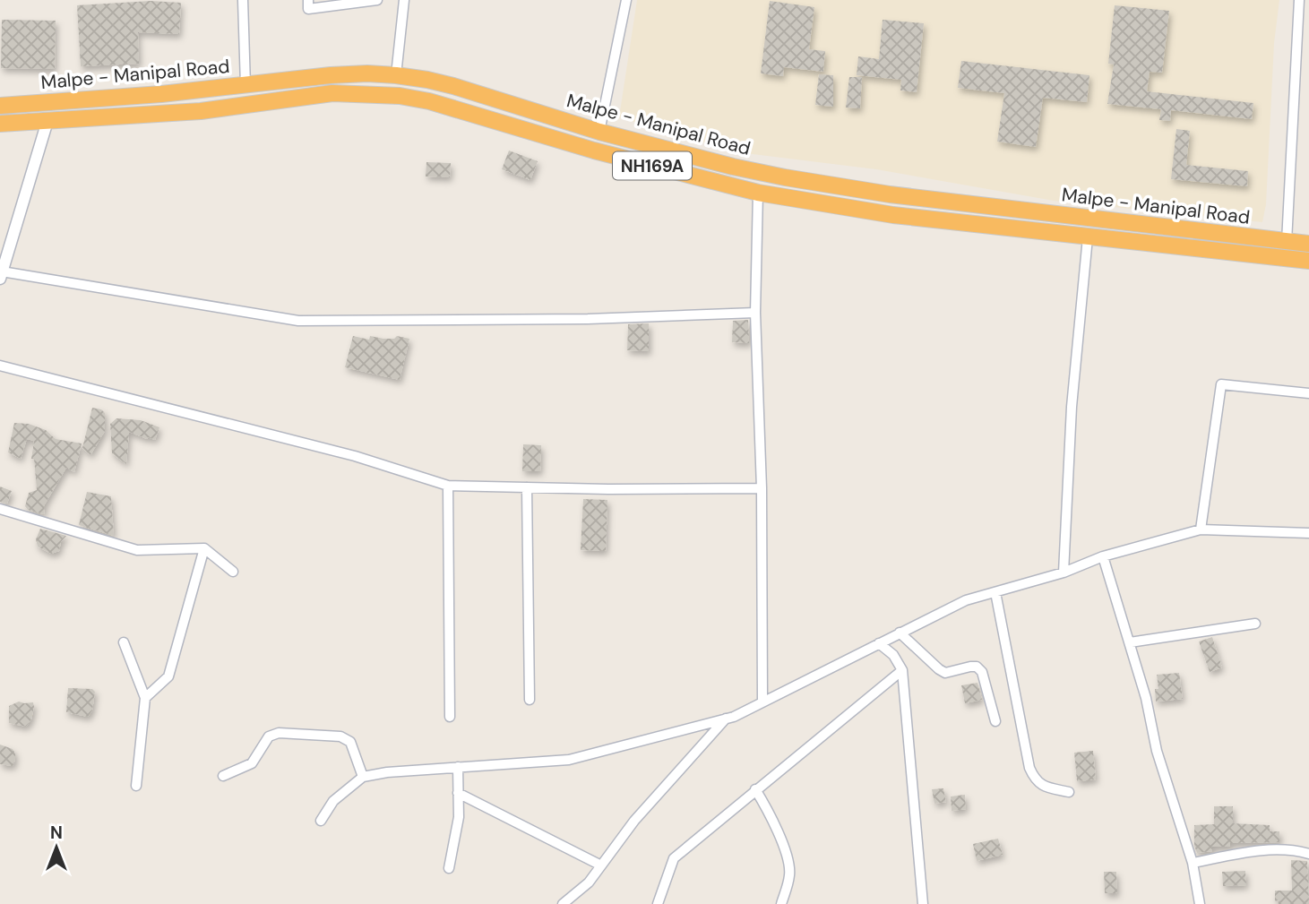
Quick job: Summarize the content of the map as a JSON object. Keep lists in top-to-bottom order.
{
  "streets": {
    "highway": ["Malpe - Manipal Road", "NH169A"]
  },
  "north": "top"
}
